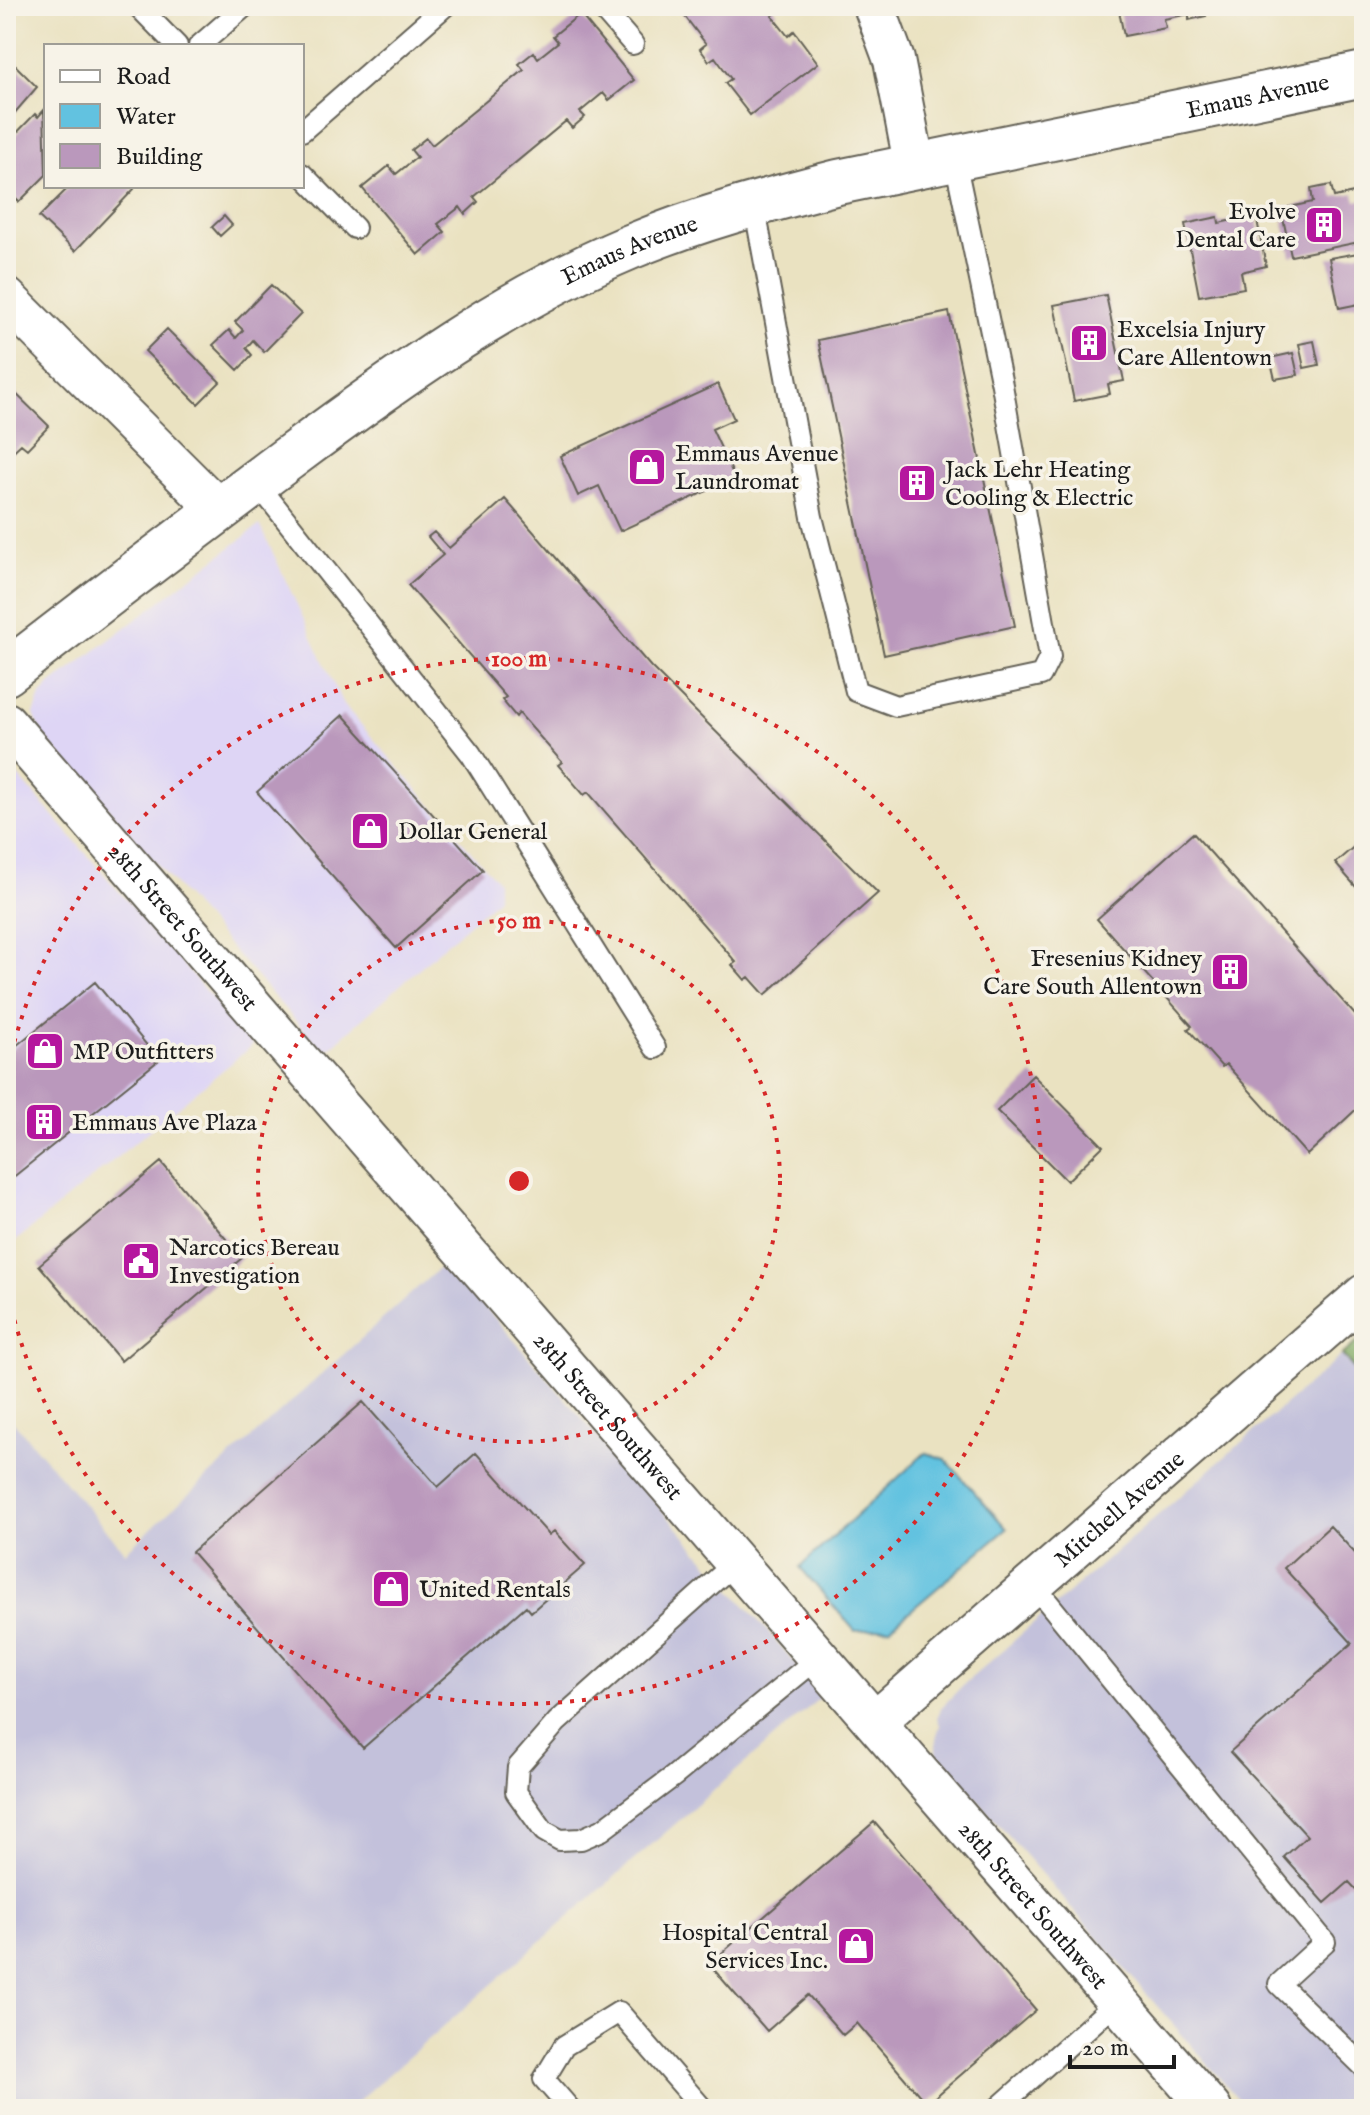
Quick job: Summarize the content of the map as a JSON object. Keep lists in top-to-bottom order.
{
  "streets": {
    "main road": ["Emaus Avenue"],
    "street": ["28th Street Southwest", "Mitchell Avenue"]
  },
  "crossings": [
    ["28th Street Southwest", "Mitchell Avenue"]
  ],
  "places": {
    "building": [
      "Evolve Dental Care",
      "Excelsia Injury Care Allentown",
      "Jack Lehr Heating Cooling & Electric",
      "Fresenius Kidney Care South Allentown",
      "Emmaus Ave Plaza"
    ],
    "shop": [
      "Emmaus Avenue Laundromat",
      "Dollar General",
      "MP Outfitters",
      "United Rentals",
      "Hospital Central Services Inc."
    ],
    "public building": ["Narcotics Bereau Investigation"]
  },
  "legend": ["Road", "Water", "Building"],
  "scale_bar": "20 m",
  "rings": ["100 m", "50 m"]
}
